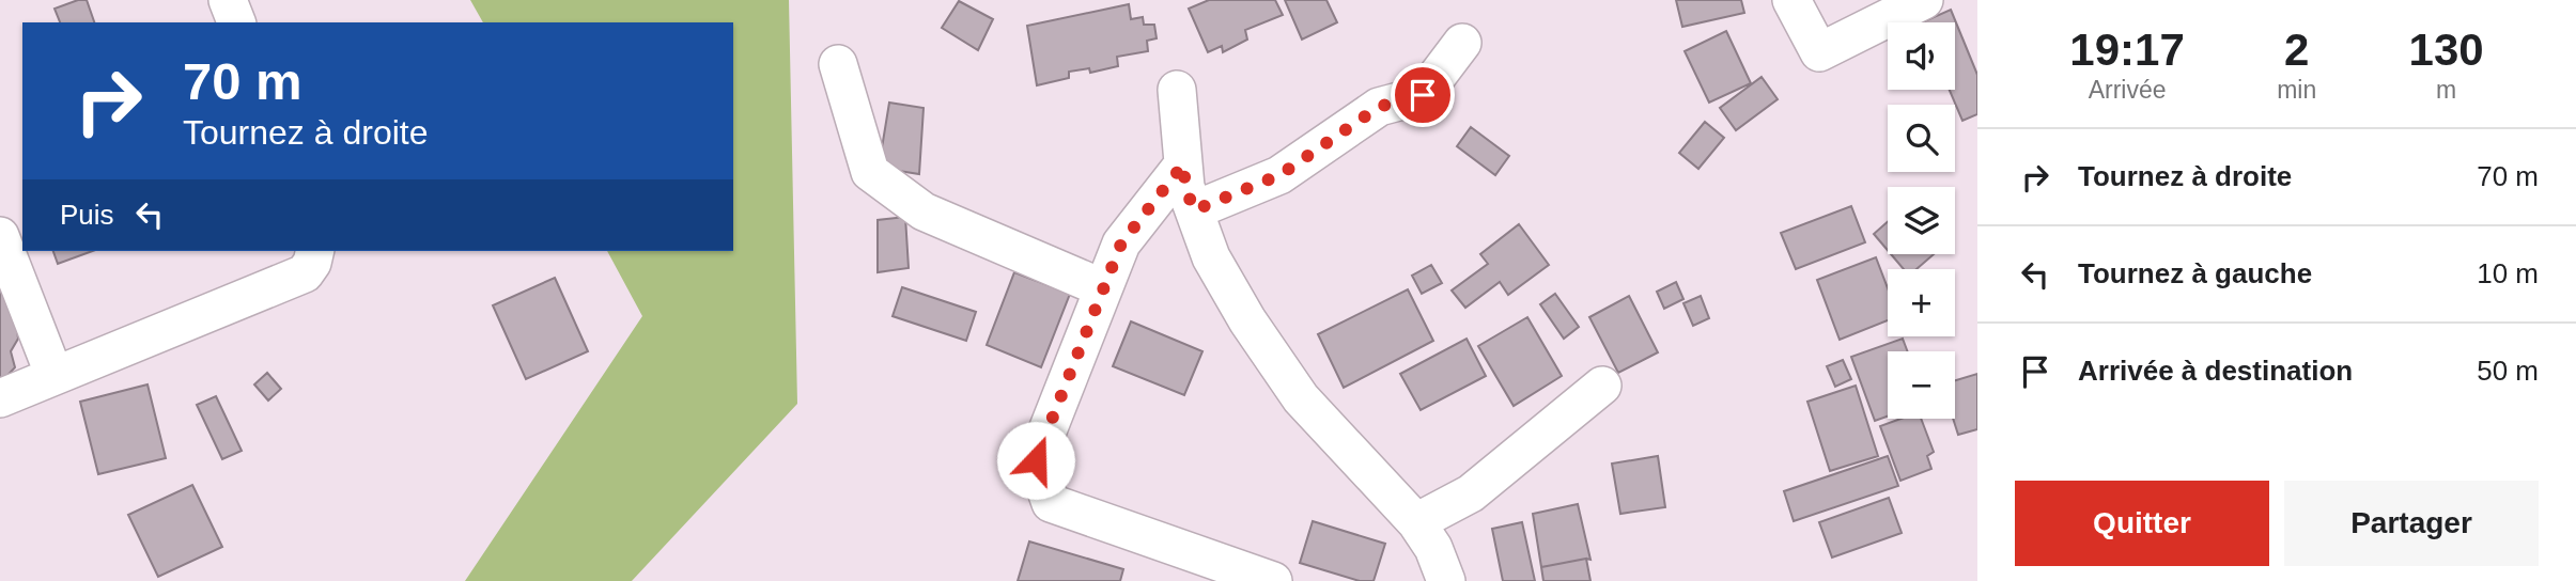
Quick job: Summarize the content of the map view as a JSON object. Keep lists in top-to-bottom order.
{
  "page": {
    "eta": [
      "19:17",
      "Arrivée",
      "2",
      "min",
      "130",
      "m"
    ],
    "map_buttons": ["+", "−"],
    "turn": ["70 m", "Tournez à droite"],
    "list": [
      {
        "name": "Tournez à droite",
        "value": "70 m"
      },
      {
        "name": "Tournez à gauche",
        "value": "10 m"
      },
      {
        "name": "Arrivée à destination",
        "value": "50 m"
      }
    ],
    "then": "Puis",
    "buttons": ["Quitter", "Partager"]
  }
}
